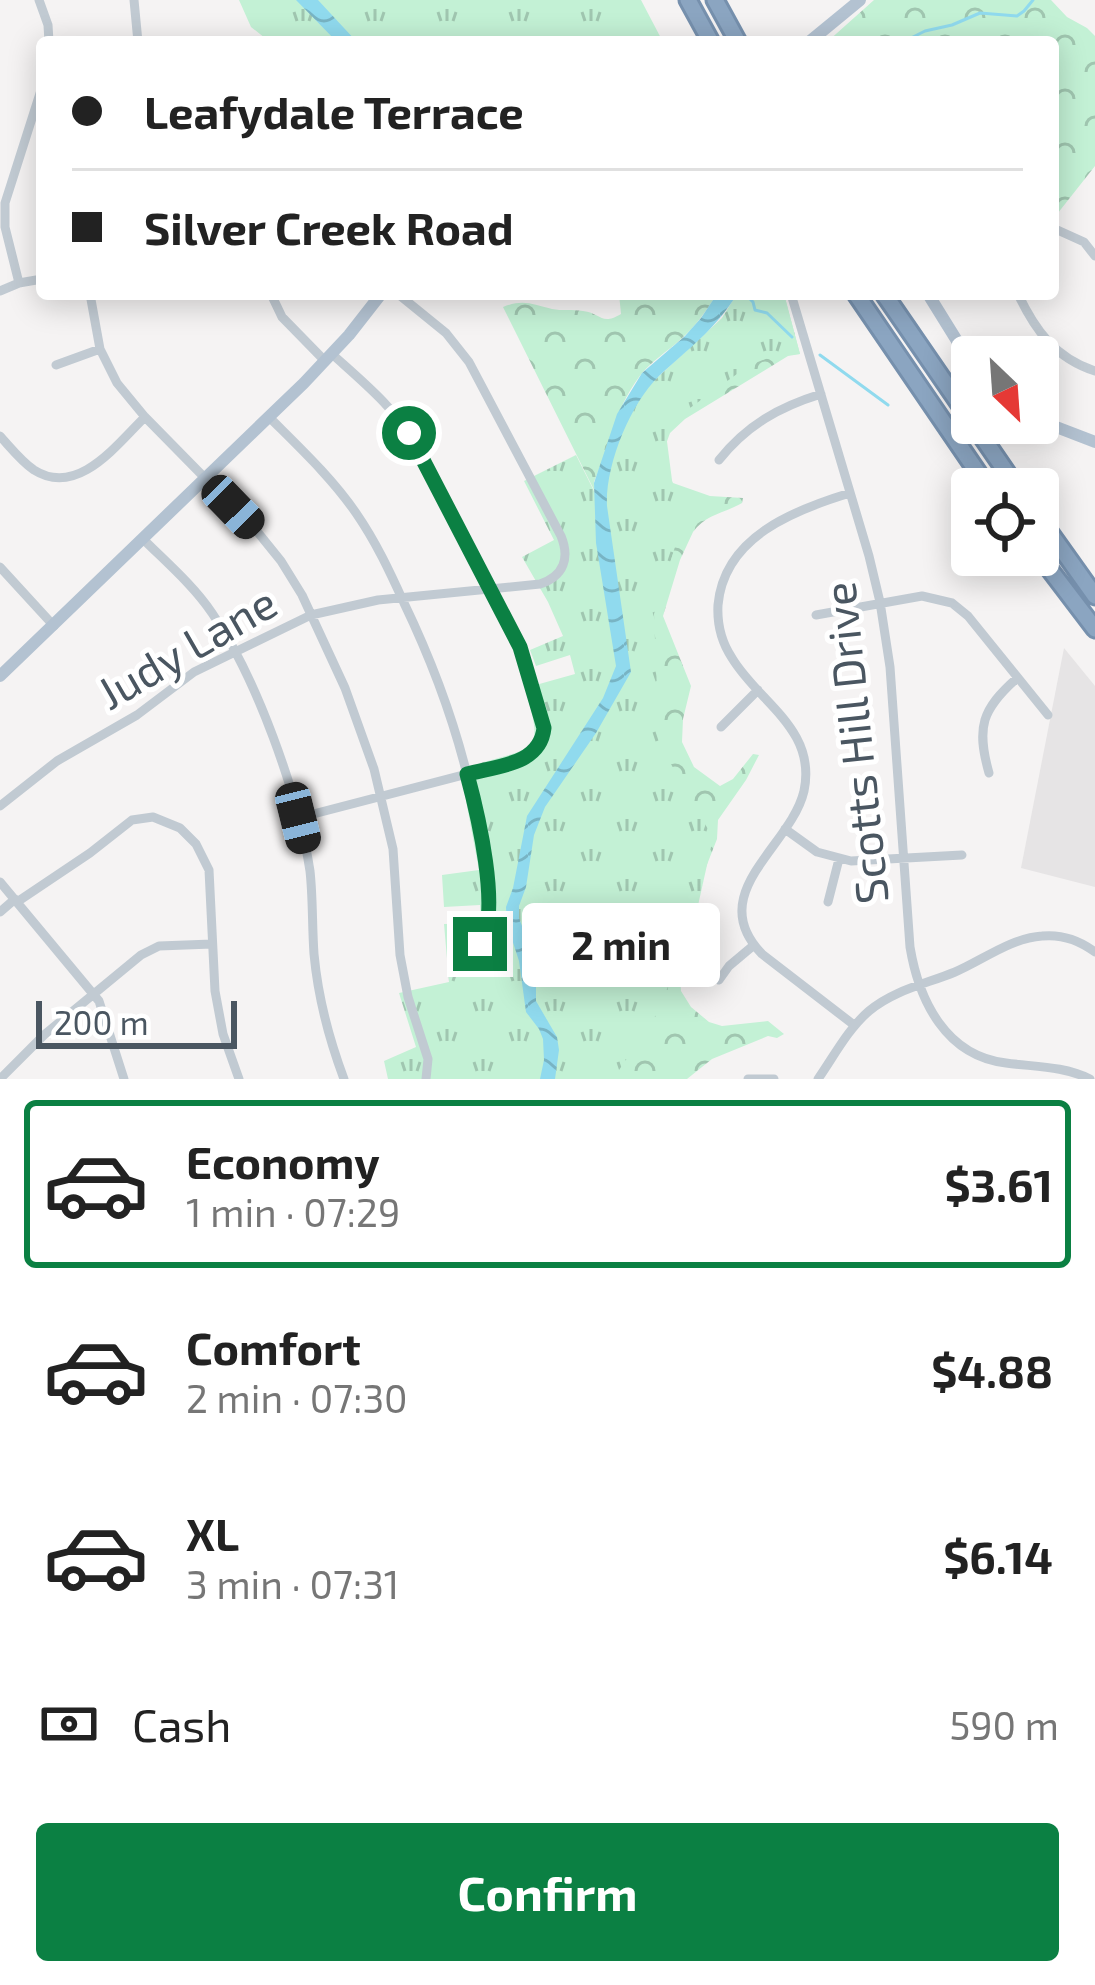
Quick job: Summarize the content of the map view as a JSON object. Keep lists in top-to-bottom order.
{
  "streets": {
    "street": ["Judy Lane", "Scotts Hill Drive"]
  },
  "scale_bar": "200 m",
  "north": "bottom right",
  "page": {
    "banner": ["Leafydale Terrace", "Silver Creek Road"],
    "bubble": "2 min",
    "scale": "200 m",
    "list": [
      {
        "name": "Economy",
        "note": "1 min · 07:29",
        "value": "$3.61"
      },
      {
        "name": "Comfort",
        "note": "2 min · 07:30",
        "value": "$4.88"
      },
      {
        "name": "XL",
        "note": "3 min · 07:31",
        "value": "$6.14"
      }
    ],
    "pay": ["Cash", "590 m"],
    "buttons": "Confirm"
  }
}
